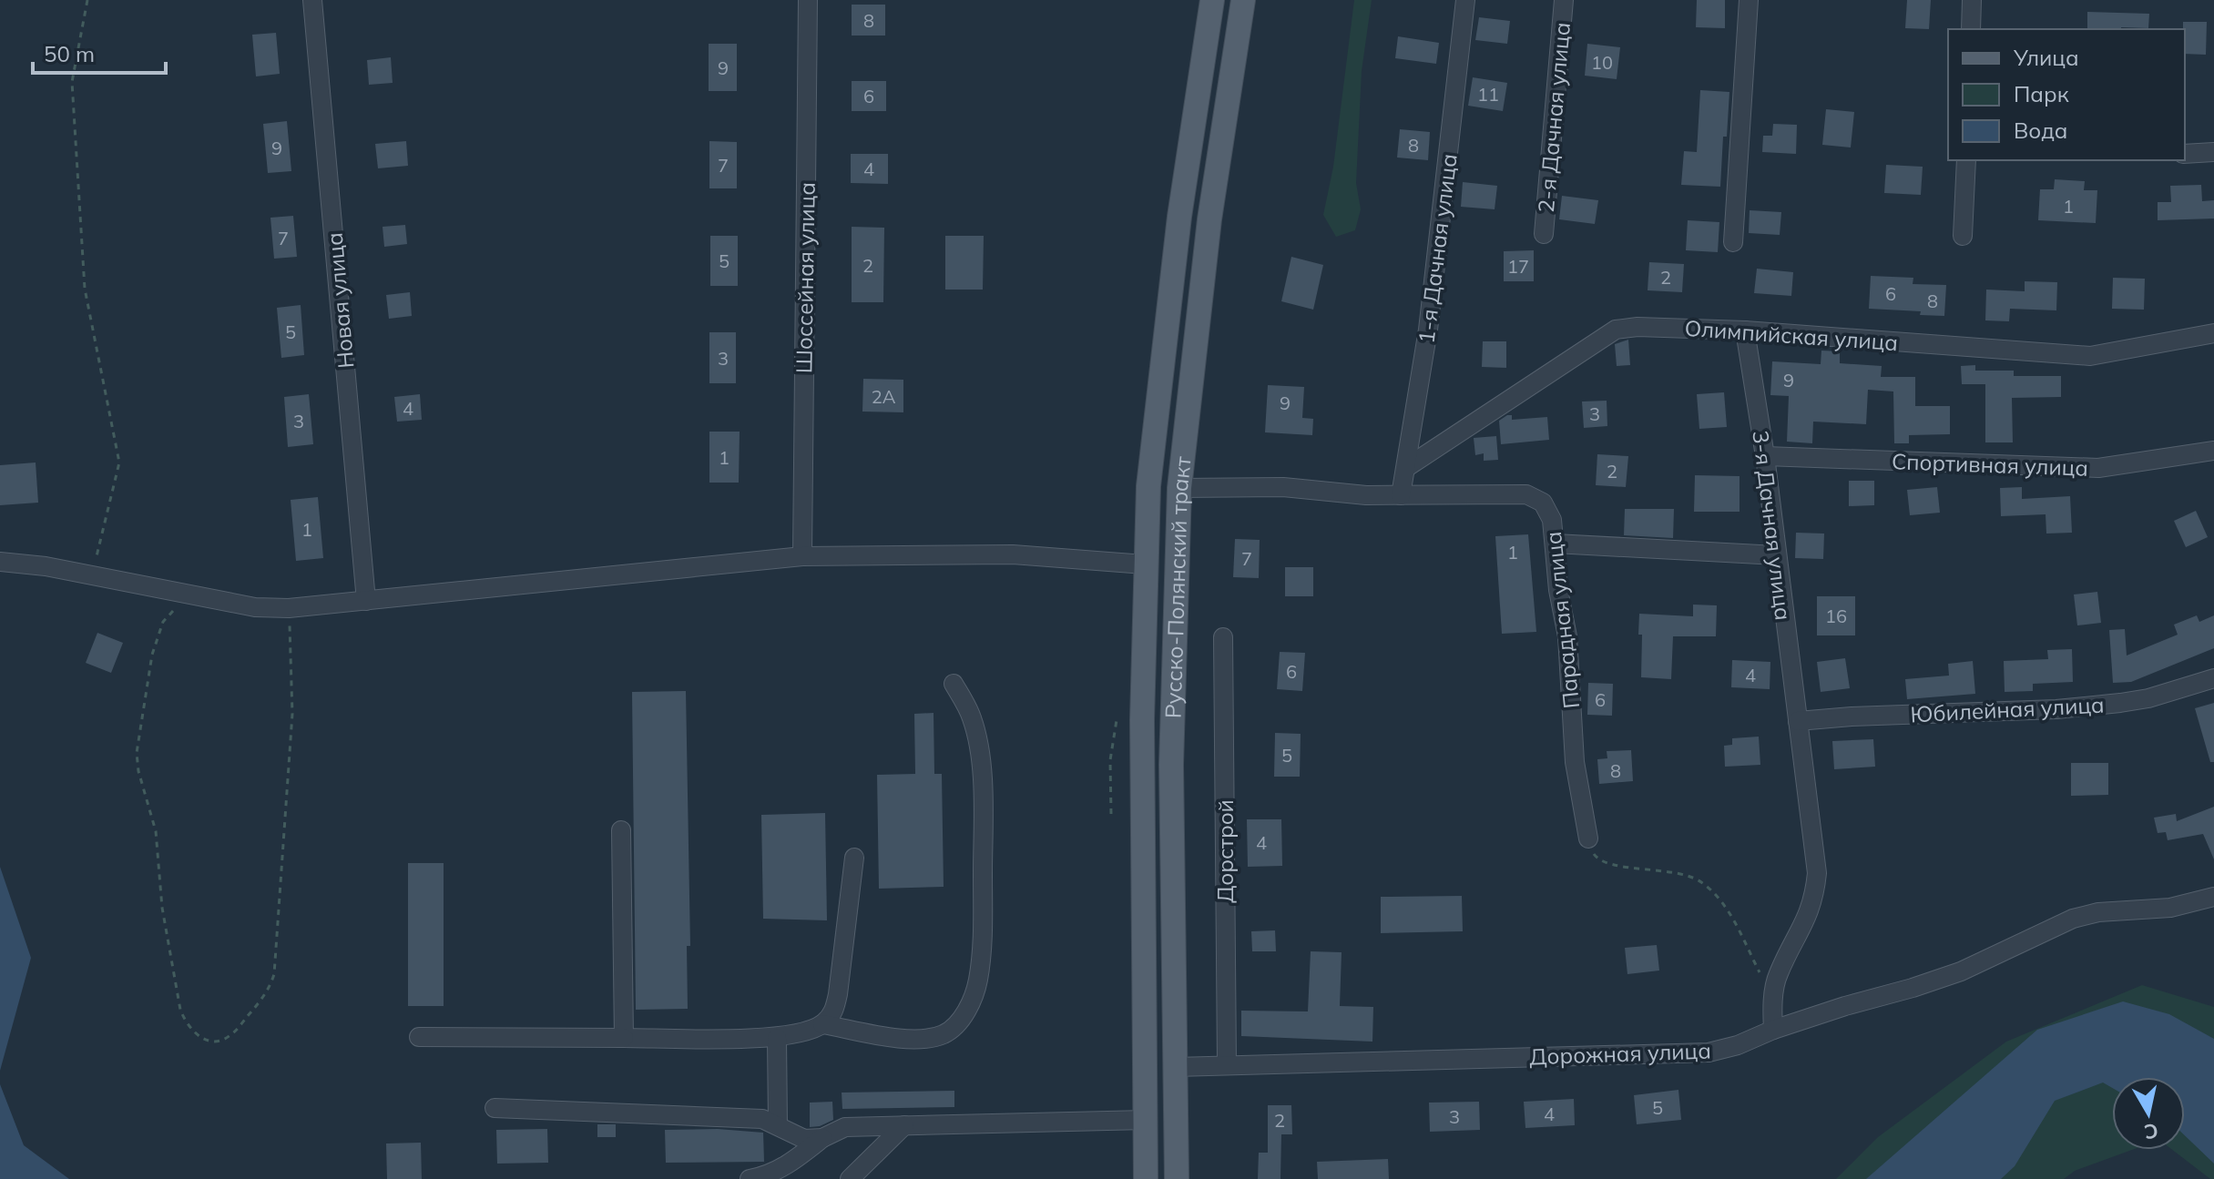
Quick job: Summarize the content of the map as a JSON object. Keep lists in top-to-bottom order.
{
  "streets": {
    "main road": ["Русско-Полянский тракт"],
    "street": [
      "2-я Дачная улица",
      "1-я Дачная улица",
      "Шоссейная улица",
      "Новая улица",
      "Олимпийская улица",
      "Спортивная улица",
      "3-я Дачная улица",
      "Парадная улица",
      "Юбилейная улица",
      "Дорстрой",
      "Дорожная улица"
    ]
  },
  "crossings": [
    ["1-я Дачная улица", "Олимпийская улица"],
    ["1-я Дачная улица", "Парадная улица"],
    ["Олимпийская улица", "3-я Дачная улица"],
    ["Спортивная улица", "3-я Дачная улица"],
    ["3-я Дачная улица", "Юбилейная улица"],
    ["3-я Дачная улица", "Дорожная улица"],
    ["Русско-Полянский тракт", "Парадная улица"],
    ["Русско-Полянский тракт", "Дорожная улица"],
    ["Дорстрой", "Дорожная улица"]
  ],
  "house_numbers": [
    "8",
    "10",
    "9",
    "11",
    "6",
    "8",
    "9",
    "7",
    "4",
    "1",
    "7",
    "5",
    "2",
    "17",
    "2",
    "6",
    "8",
    "5",
    "3",
    "9",
    "2А",
    "9",
    "4",
    "3",
    "3",
    "1",
    "2",
    "1",
    "1",
    "7",
    "16",
    "6",
    "4",
    "6",
    "5",
    "8",
    "4",
    "5",
    "4",
    "3",
    "2"
  ],
  "legend": ["Улица", "Парк", "Вода"],
  "scale_bar": "50 m",
  "north": "bottom"
}
